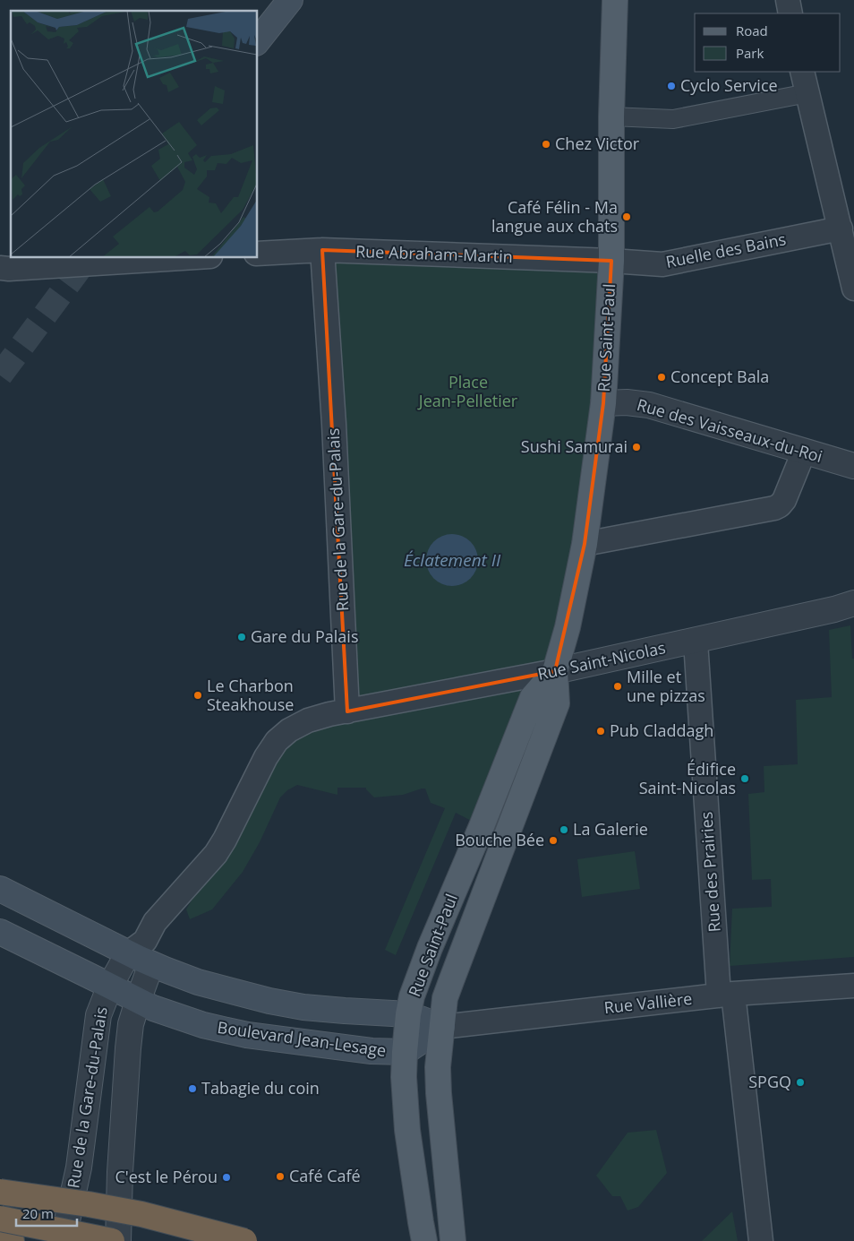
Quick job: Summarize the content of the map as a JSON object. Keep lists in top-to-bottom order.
{
  "streets": {
    "main road": ["Rue Saint-Paul", "Boulevard Jean-Lesage"],
    "street": [
      "Ruelle des Bains",
      "Rue Abraham-Martin",
      "Rue des Vaisseaux-du-Roi",
      "Rue de la Gare-du-Palais",
      "Rue Saint-Nicolas",
      "Rue des Prairies",
      "Rue Vallière"
    ]
  },
  "crossings": [
    ["Ruelle des Bains", "Rue Abraham-Martin"],
    ["Ruelle des Bains", "Rue Saint-Paul"],
    ["Rue Abraham-Martin", "Rue Saint-Paul"],
    ["Rue Abraham-Martin", "Rue de la Gare-du-Palais"],
    ["Rue Saint-Paul", "Rue des Vaisseaux-du-Roi"],
    ["Rue Saint-Paul", "Rue Saint-Nicolas"],
    ["Rue Saint-Paul", "Rue Vallière"],
    ["Rue Saint-Paul", "Boulevard Jean-Lesage"],
    ["Rue de la Gare-du-Palais", "Rue Saint-Nicolas"],
    ["Rue de la Gare-du-Palais", "Boulevard Jean-Lesage"],
    ["Rue Saint-Nicolas", "Rue des Prairies"],
    ["Rue des Prairies", "Rue Vallière"],
    ["Rue Vallière", "Boulevard Jean-Lesage"]
  ],
  "water": ["Éclatement II"],
  "parks": ["Place Jean-Pelletier"],
  "places": [
    "Cyclo Service",
    "Chez Victor",
    "Café Félin - Ma langue aux chats",
    "Concept Bala",
    "Sushi Samurai",
    "Gare du Palais",
    "Mille et une pizzas",
    "Le Charbon Steakhouse",
    "Pub Claddagh",
    "Édifice Saint-Nicolas",
    "La Galerie",
    "Bouche Bée",
    "SPGQ",
    "Tabagie du coin",
    "Café Café",
    "C'est le Pérou"
  ],
  "legend": ["Road", "Park"],
  "scale_bar": "20 m"
}
